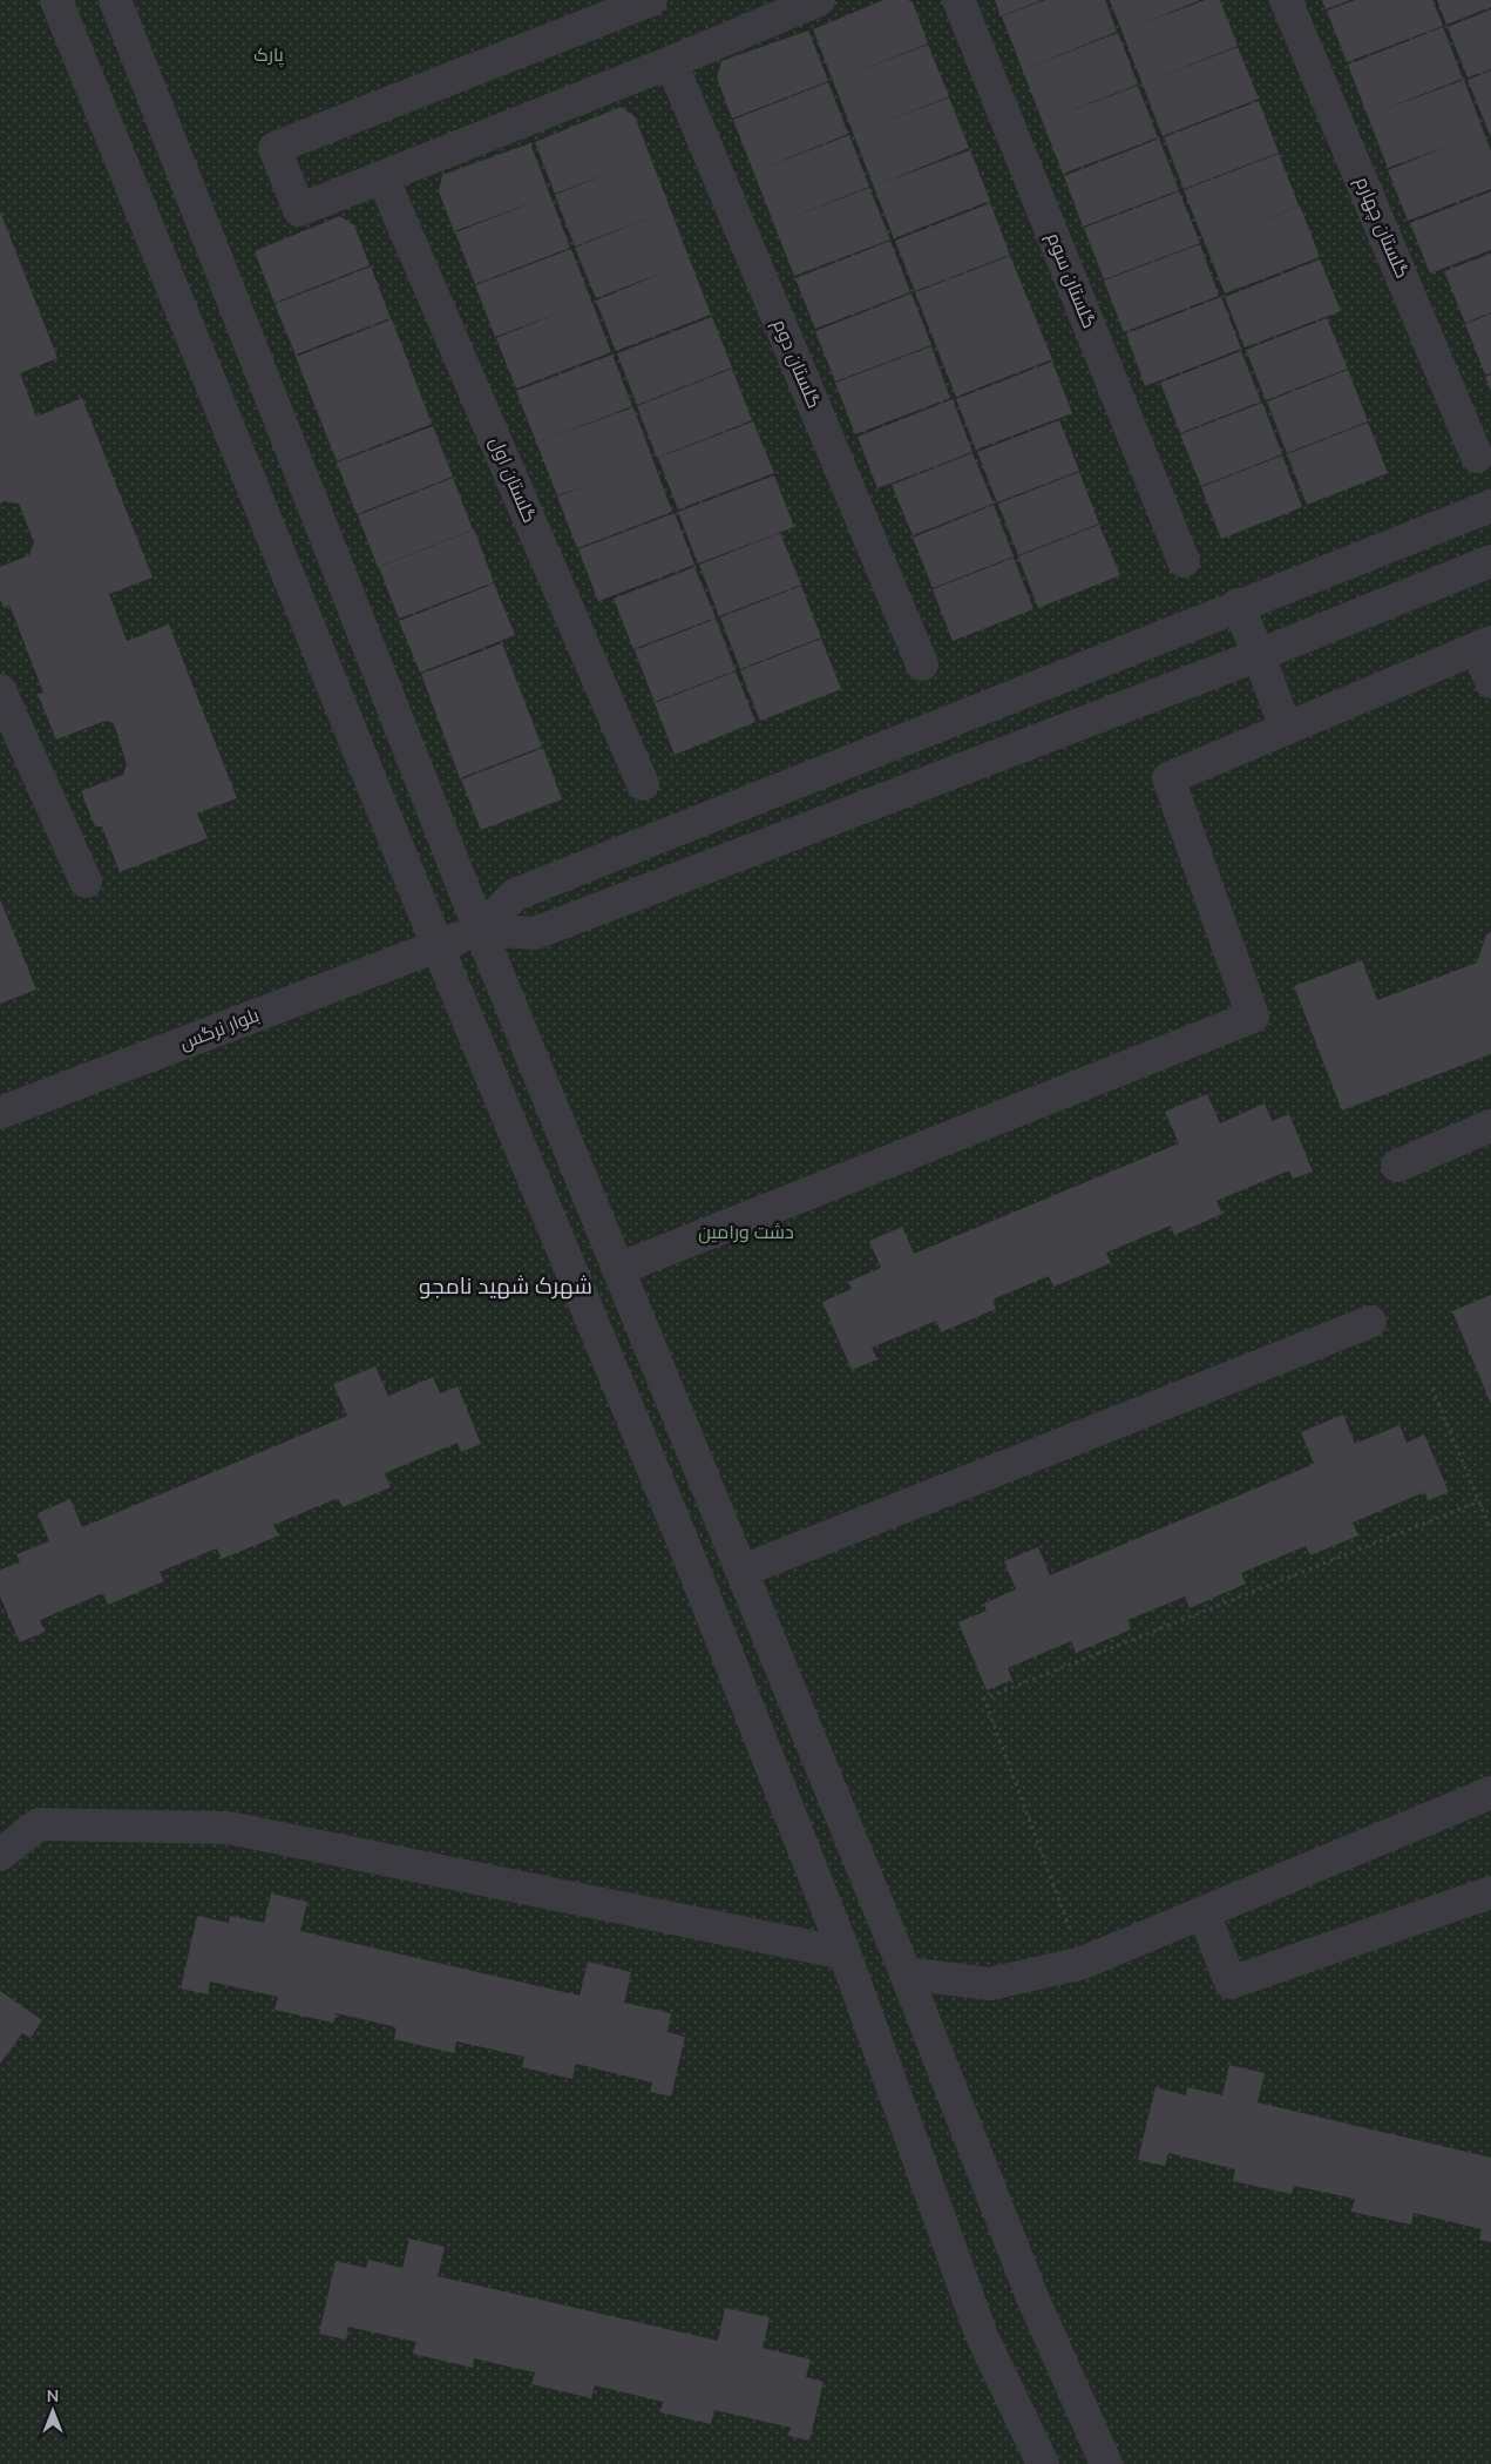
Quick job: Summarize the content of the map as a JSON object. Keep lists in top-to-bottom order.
{
  "streets": {
    "street": [
      "گلستان چهارم",
      "گلستان سوم",
      "گلستان دوم",
      "گلستان اول",
      "بلوار نرگس"
    ]
  },
  "districts": ["شهرک شهید نامجو"],
  "parks": ["پارک", "دشت ورامین"],
  "north": "top"
}
